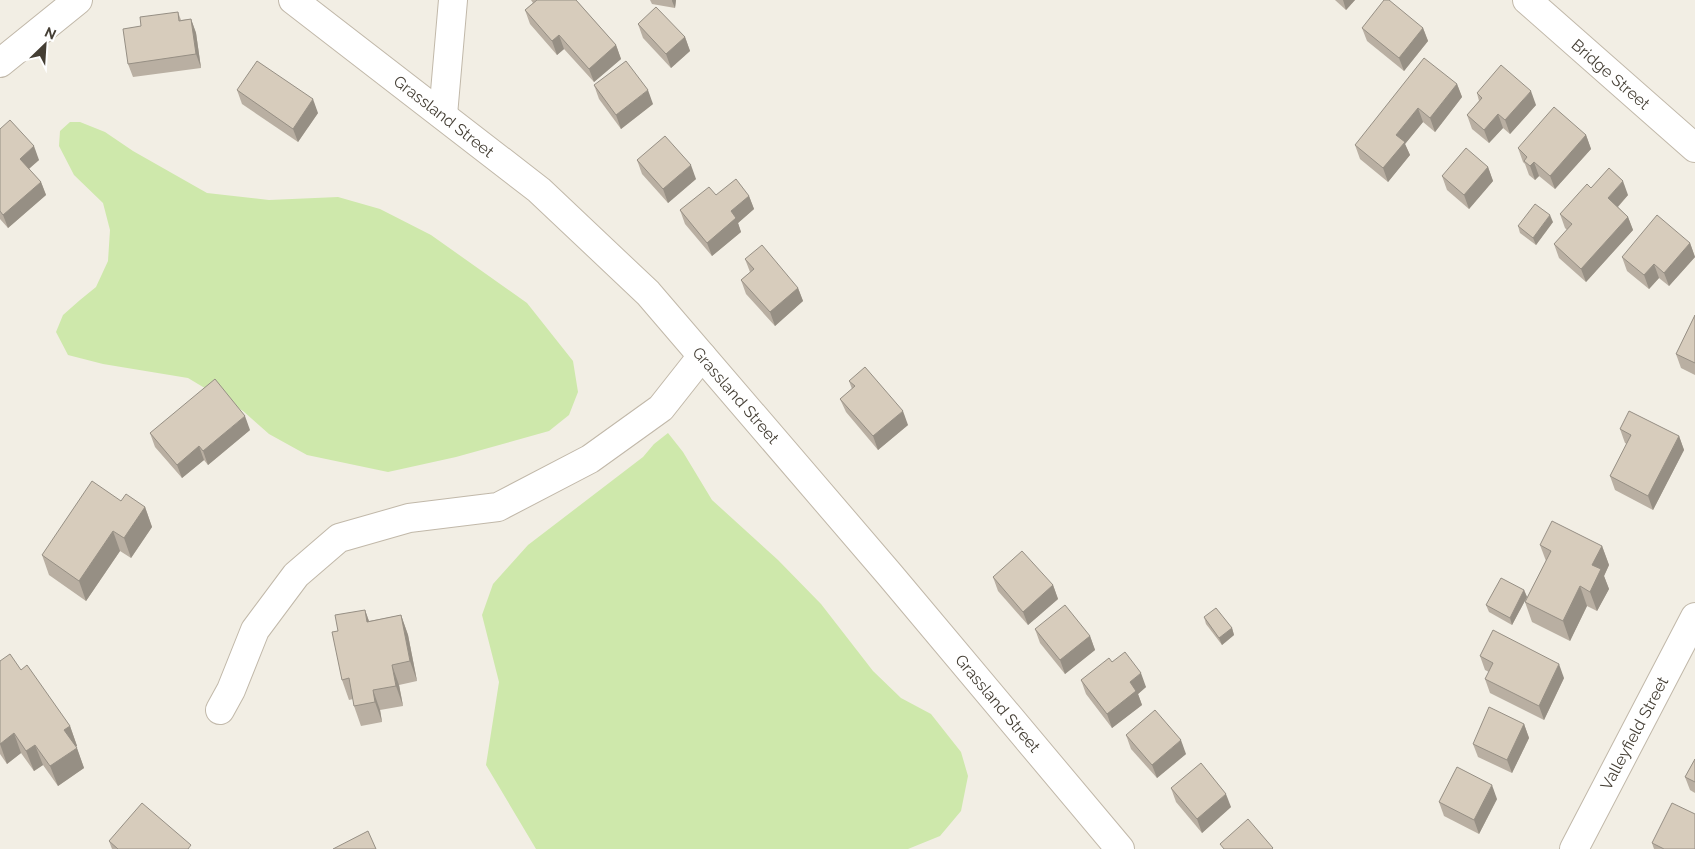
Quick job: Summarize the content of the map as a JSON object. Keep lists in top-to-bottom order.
{
  "streets": {
    "street": ["Bridge Street", "Grassland Street", "Valleyfield Street"]
  },
  "north": "top right"
}
